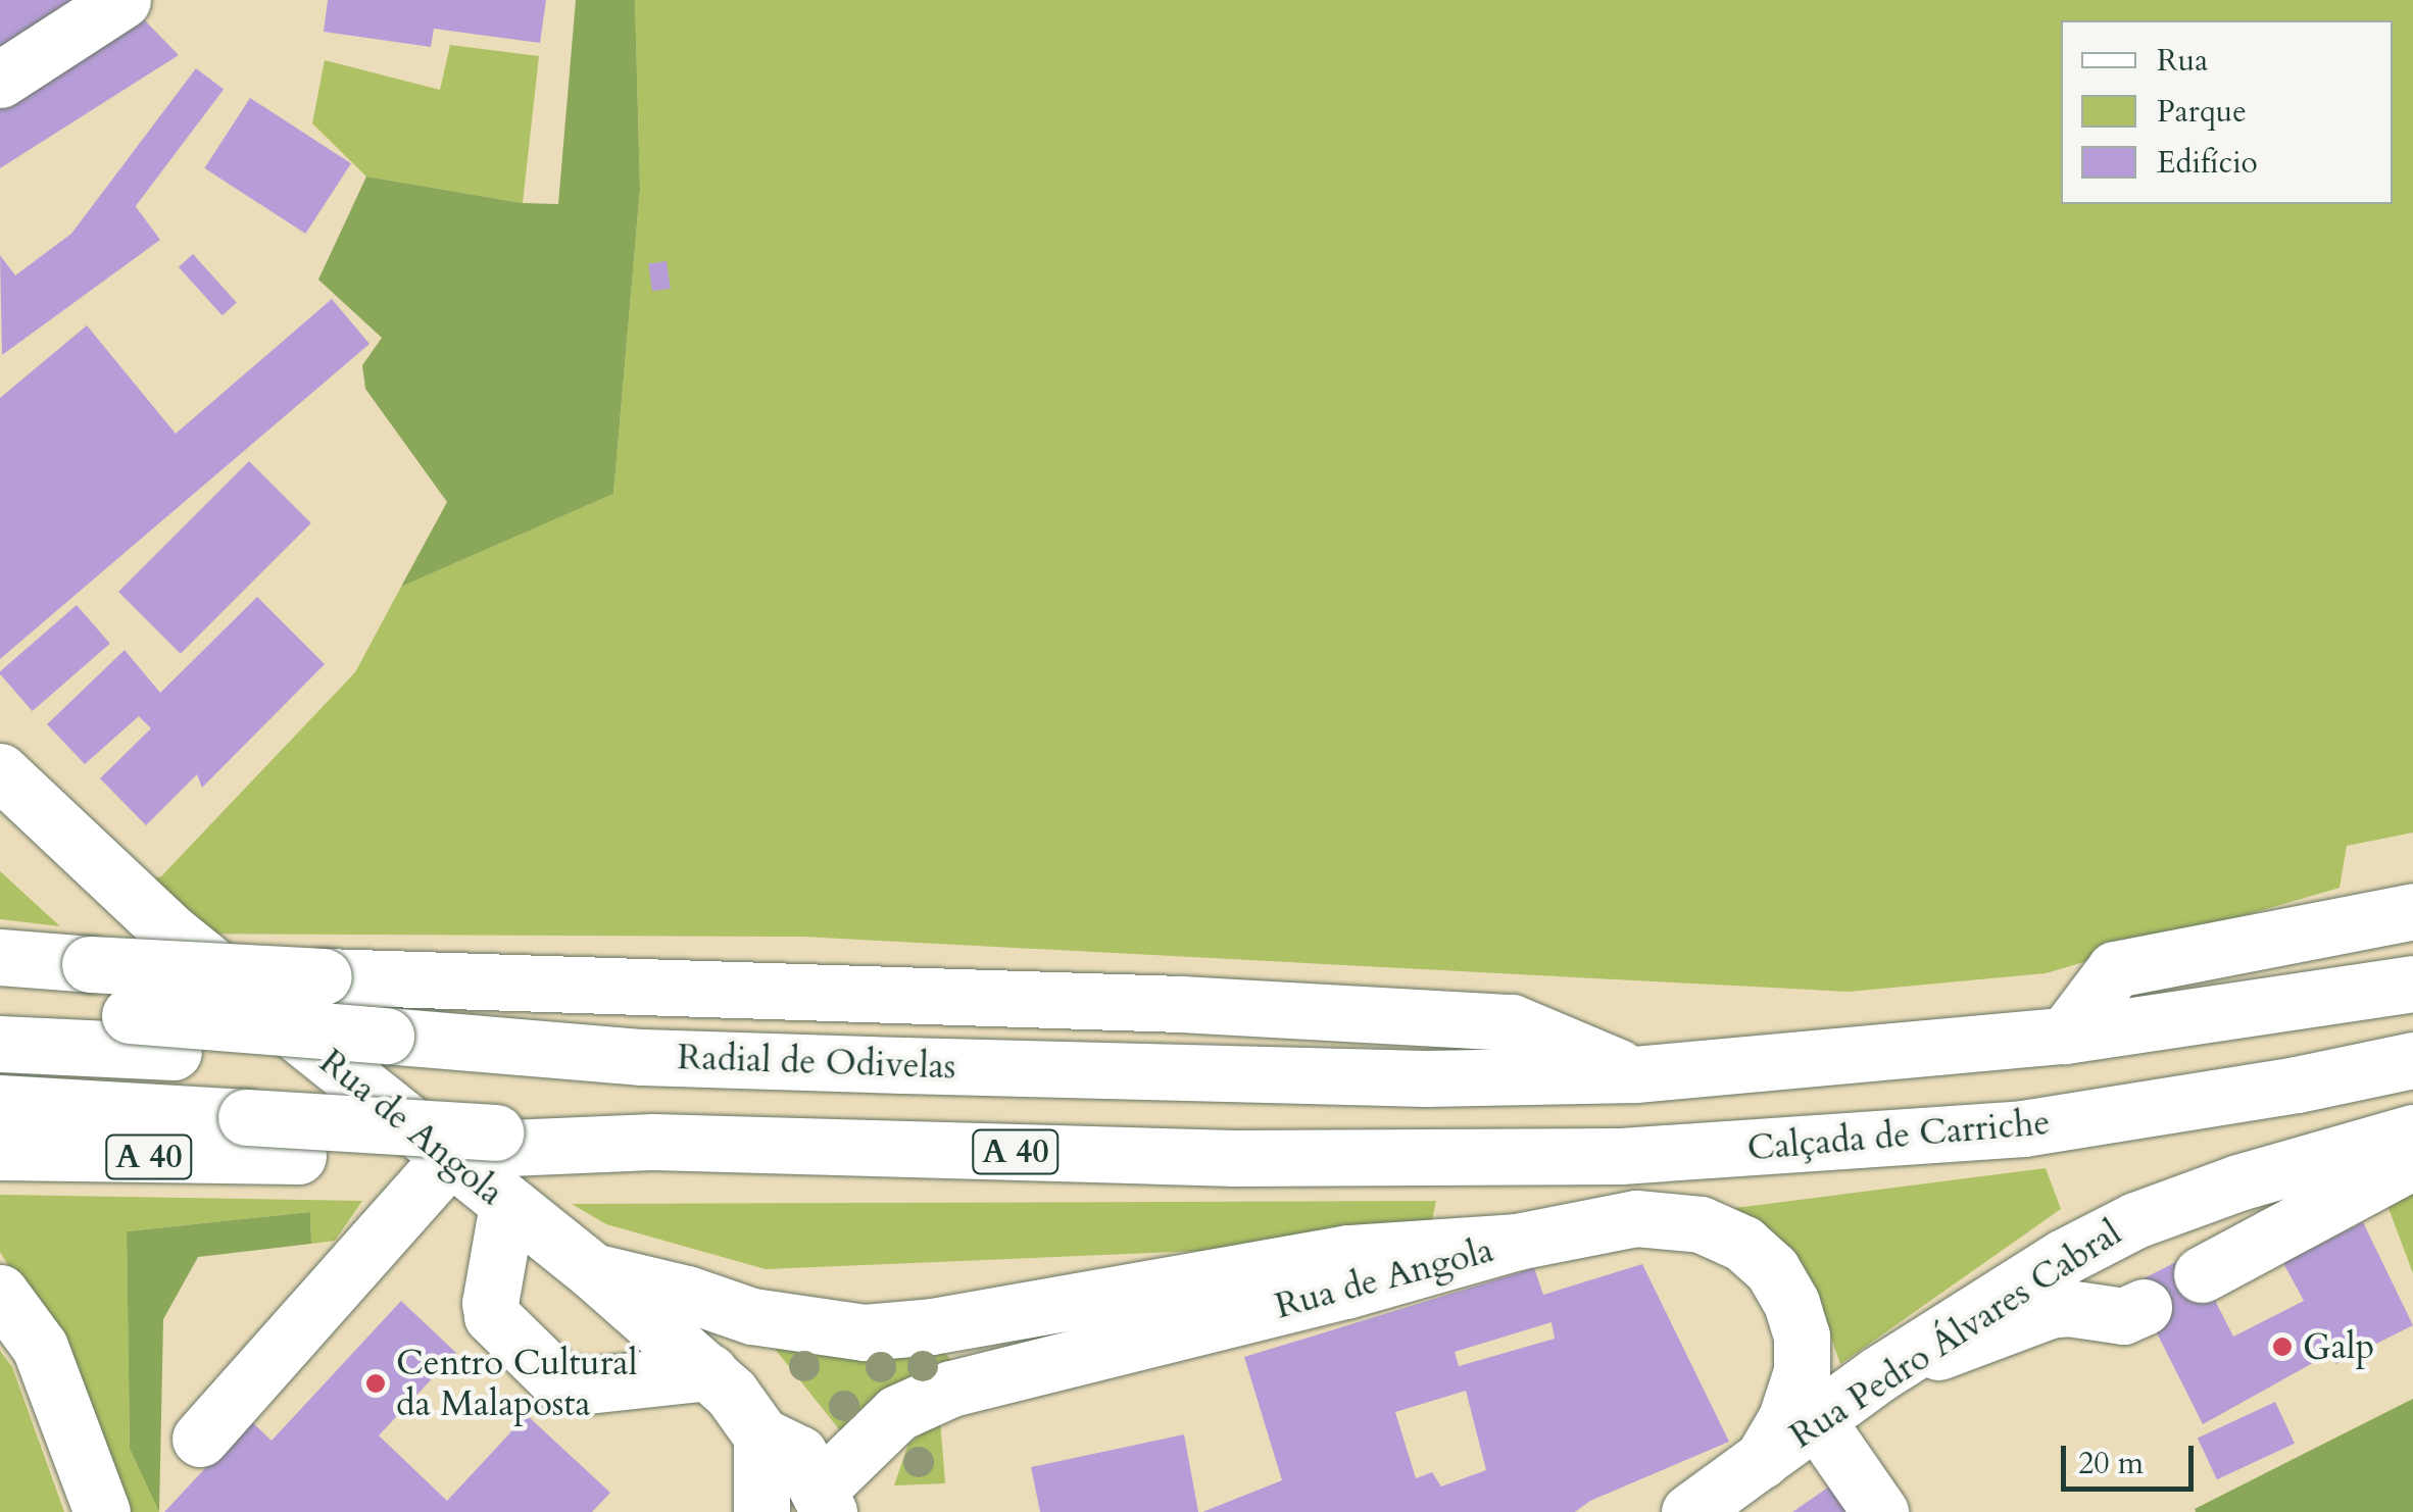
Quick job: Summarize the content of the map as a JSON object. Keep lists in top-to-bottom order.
{
  "streets": {
    "main road": [
      "Radial de Odivelas",
      "Rua de Angola",
      "Calçada de Carriche",
      "A 40",
      "Rua Pedro Álvares Cabral"
    ]
  },
  "crossings": [
    ["Rua de Angola", "Calçada de Carriche"],
    ["Rua de Angola", "A 40"],
    ["Rua de Angola", "Rua Pedro Álvares Cabral"],
    ["Calçada de Carriche", "A 40"]
  ],
  "places": ["Galp", "Centro Cultural da Malaposta"],
  "legend": ["Rua", "Parque", "Edifício"],
  "scale_bar": "20 m"
}
